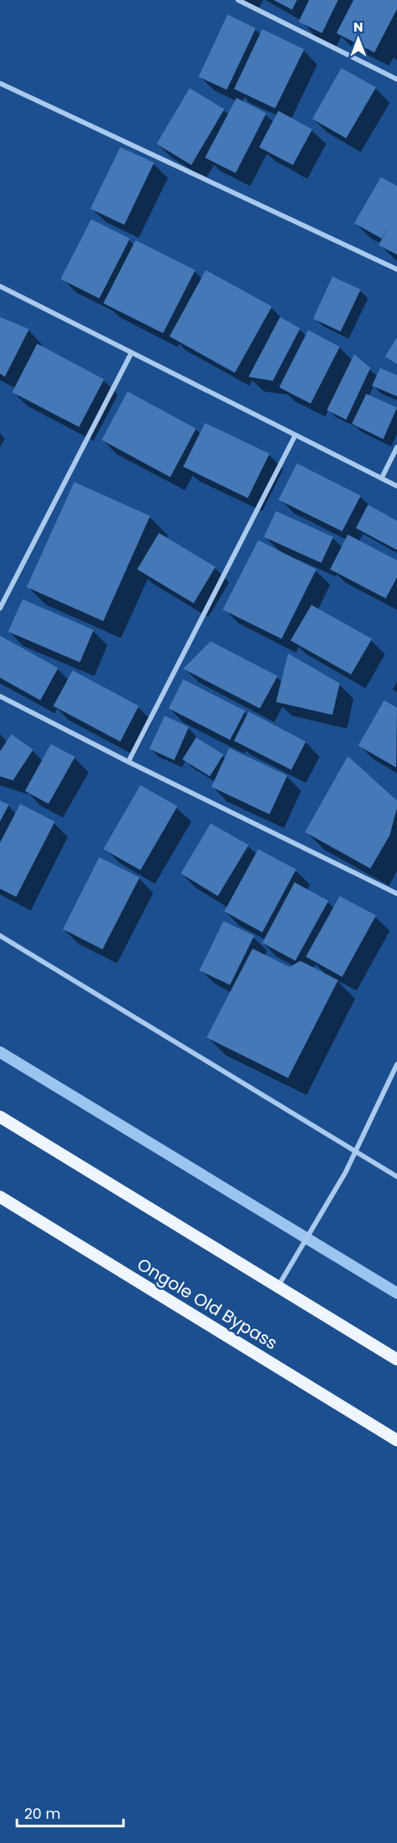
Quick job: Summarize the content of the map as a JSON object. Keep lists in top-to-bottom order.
{
  "streets": {
    "main road": ["Ongole Old Bypass"]
  },
  "scale_bar": "20 m",
  "north": "top"
}
